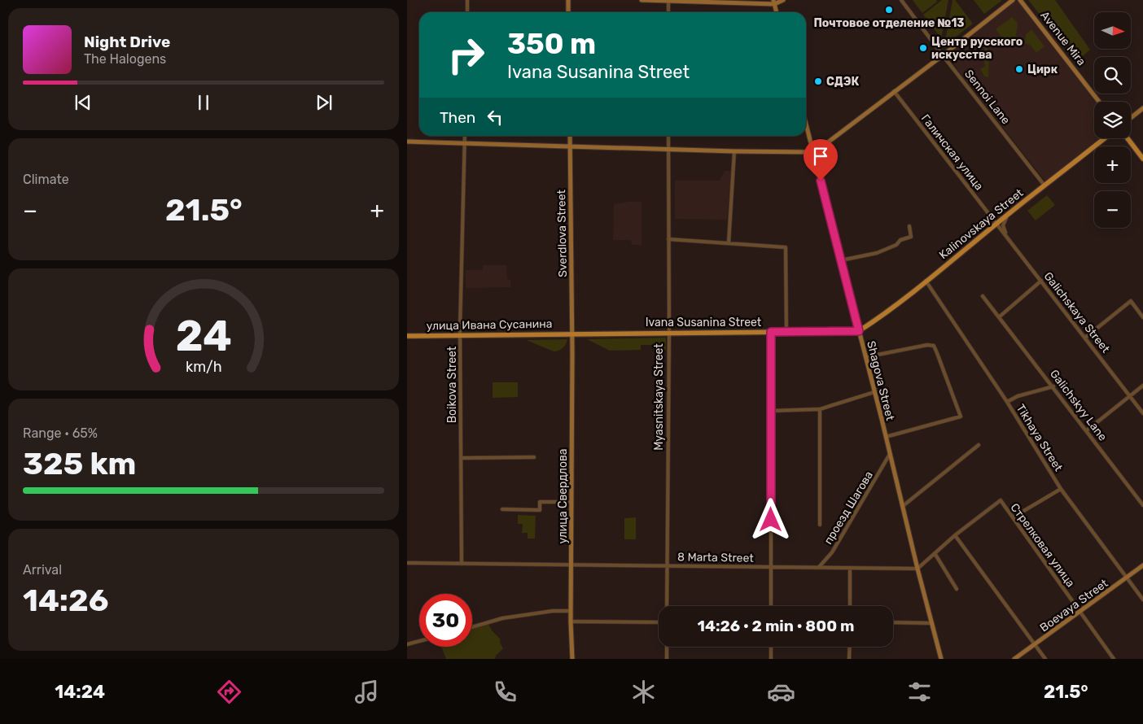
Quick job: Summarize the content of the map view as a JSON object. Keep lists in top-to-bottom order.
{
  "streets": {
    "main road": [
      "Avenue Mira",
      "Kalinovskaya Street",
      "Sverdlova Street",
      "Ivana Susanina Street",
      "улица Ивана Сусанина",
      "Shagova Street",
      "улица Свердлова",
      "Boevaya Street"
    ],
    "street": [
      "Sennoi Lane",
      "Галичская улица",
      "Galichskaya Street",
      "Boikova Street",
      "Myasnitskaya Street",
      "Galichskyy Lane",
      "Tikhaya Street",
      "проезд Шагова",
      "Стрелковая улица",
      "8 Marta Street"
    ]
  },
  "crossings": [
    ["Sennoi Lane", "Kalinovskaya Street"],
    ["Галичская улица", "Kalinovskaya Street"],
    ["Галичская улица", "Galichskaya Street"],
    ["Kalinovskaya Street", "Galichskaya Street"],
    ["Kalinovskaya Street", "Ivana Susanina Street"],
    ["Kalinovskaya Street", "Shagova Street"],
    ["Kalinovskaya Street", "Tikhaya Street"],
    ["Sverdlova Street", "Ivana Susanina Street"],
    ["Sverdlova Street", "улица Ивана Сусанина"],
    ["Sverdlova Street", "улица Свердлова"],
    ["Ivana Susanina Street", "улица Ивана Сусанина"],
    ["Ivana Susanina Street", "Shagova Street"],
    ["Ivana Susanina Street", "Myasnitskaya Street"],
    ["Ivana Susanina Street", "улица Свердлова"],
    ["улица Ивана Сусанина", "Boikova Street"],
    ["улица Ивана Сусанина", "улица Свердлова"],
    ["Shagova Street", "проезд Шагова"],
    ["Shagova Street", "8 Marta Street"],
    ["Boikova Street", "8 Marta Street"],
    ["Myasnitskaya Street", "8 Marta Street"],
    ["Tikhaya Street", "Boevaya Street"],
    ["улица Свердлова", "8 Marta Street"],
    ["проезд Шагова", "8 Marta Street"],
    ["Стрелковая улица", "Boevaya Street"]
  ],
  "places": [
    "Почтовое отделение №13",
    "Центр русского искусства",
    "Цирк",
    "СДЭК"
  ],
  "north": "right",
  "page": {
    "map_buttons": ["+", "−"],
    "turn": ["350 m", "Ivana Susanina Street"],
    "song": ["Night Drive", "The Halogens"],
    "then": "Then",
    "tile": [
      "Climate",
      ["Range · 65%", "325 km"],
      ["Arrival", "14:26"]
    ],
    "heat": ["−", "21.5°", "+"],
    "limit": "30",
    "trip": "14:26 · 2 min · 800 m",
    "tabs": ["14:24", "21.5°"],
    "gauge": ["24", "km/h"]
  }
}
